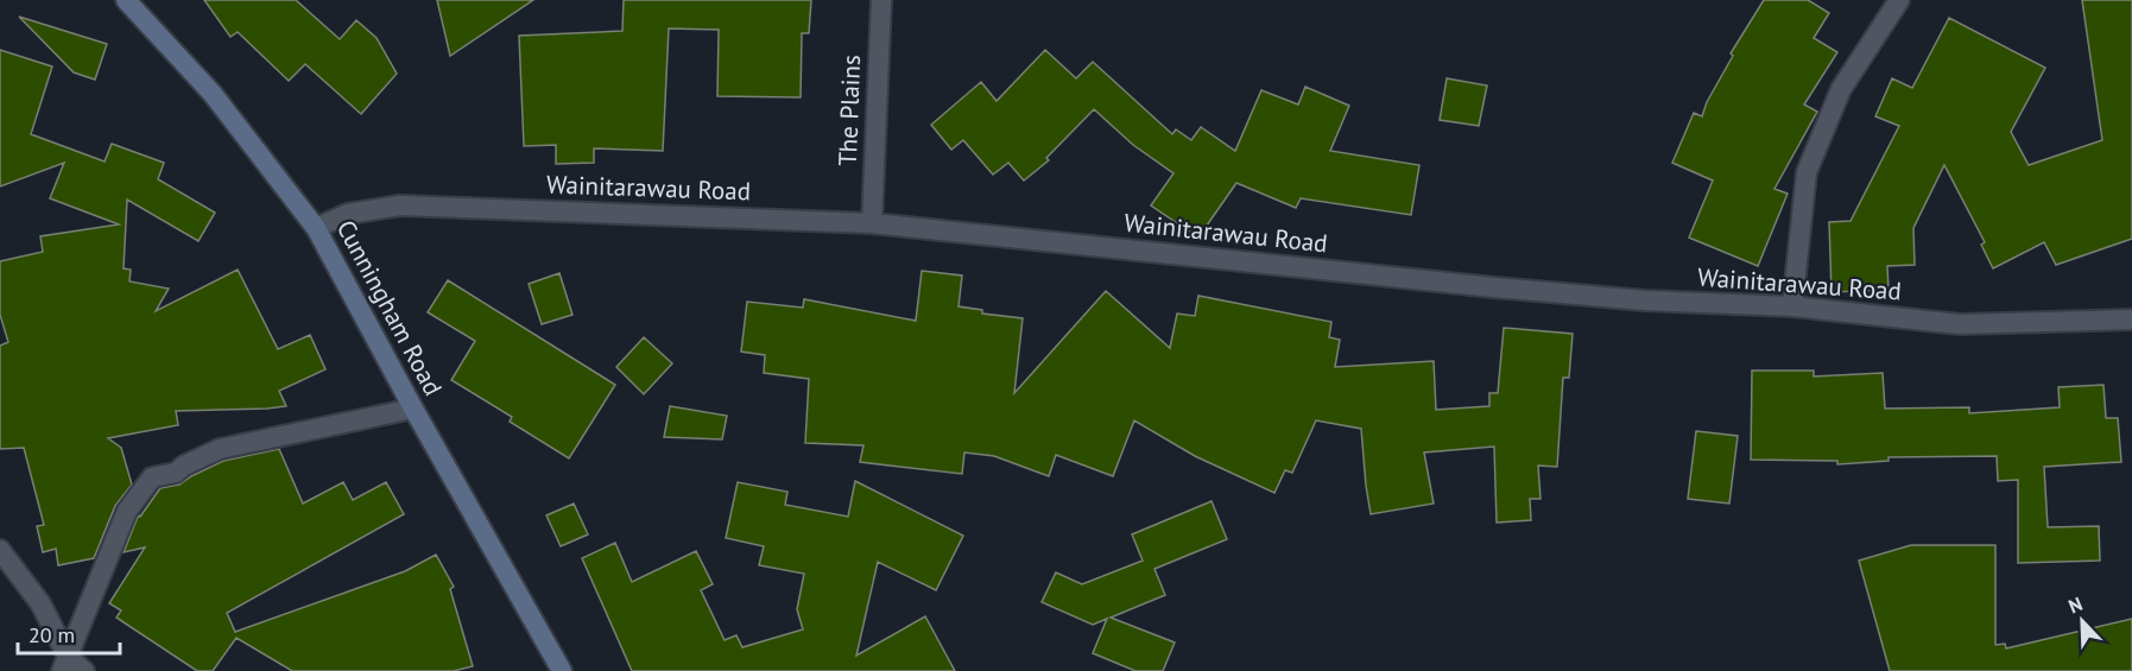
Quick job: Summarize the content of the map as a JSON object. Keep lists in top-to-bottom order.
{
  "streets": {
    "main road": ["Cunningham Road"],
    "street": ["The Plains", "Wainitarawau Road"]
  },
  "crossings": [
    ["The Plains", "Wainitarawau Road"],
    ["Wainitarawau Road", "Cunningham Road"]
  ],
  "scale_bar": "20 m",
  "north": "top left"
}
